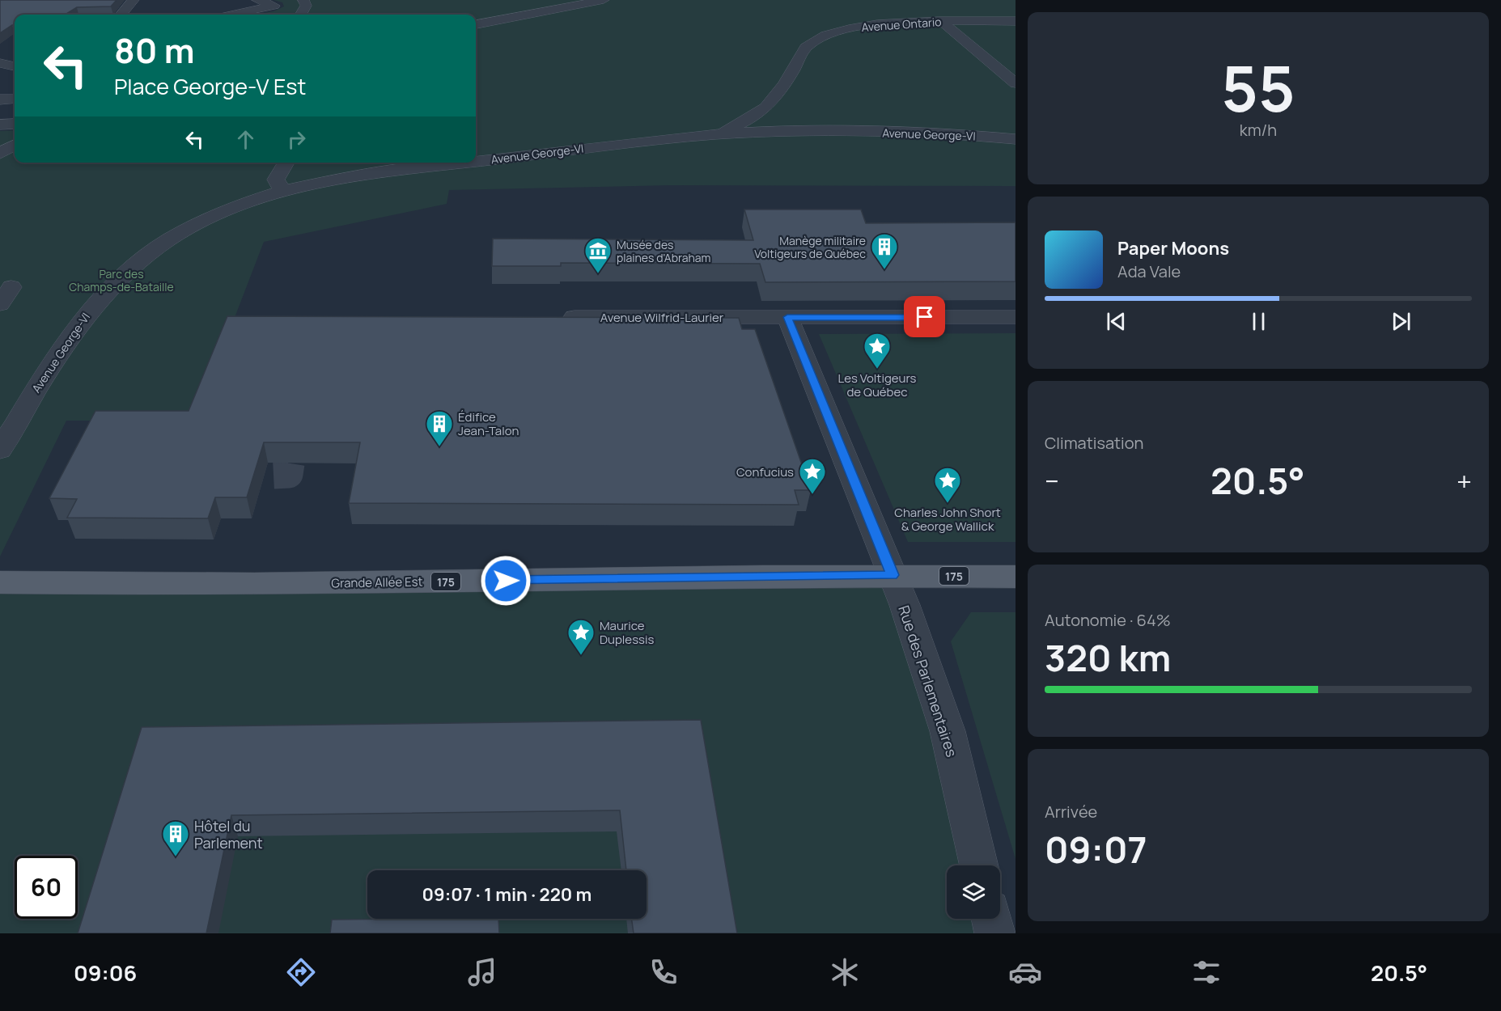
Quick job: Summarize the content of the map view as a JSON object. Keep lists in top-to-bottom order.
{
  "streets": {
    "main road": ["175", "Grande Allée Est"],
    "street": [
      "Avenue Ontario",
      "Avenue George-VI",
      "Avenue Wilfrid-Laurier",
      "Rue des Parlementaires"
    ]
  },
  "crossings": [
    ["Avenue Ontario", "Avenue George-VI"],
    ["Avenue Wilfrid-Laurier", "Rue des Parlementaires"],
    ["Grande Allée Est", "Rue des Parlementaires"]
  ],
  "parks": ["Parc des Champs-de-Bataille"],
  "places": {
    "building": ["Manège militaire Voltigeurs de Québec", "Édifice Jean-Talon", "Hôtel du Parlement"],
    "museum": ["Musée des plaines d'Abraham"],
    "place": [
      "Les Voltigeurs de Québec",
      "Confucius",
      "Charles John Short & George Wallick",
      "Maurice Duplessis"
    ]
  },
  "page": {
    "tile": [
      ["55", "km/h"],
      "Climatisation",
      ["Autonomie · 64%", "320 km"],
      ["Arrivée", "09:07"]
    ],
    "turn": ["80 m", "Place George-V Est"],
    "song": ["Paper Moons", "Ada Vale"],
    "heat": ["−", "20.5°", "+"],
    "limit": "60",
    "trip": "09:07 · 1 min · 220 m",
    "tabs": ["09:06", "20.5°"]
  }
}
